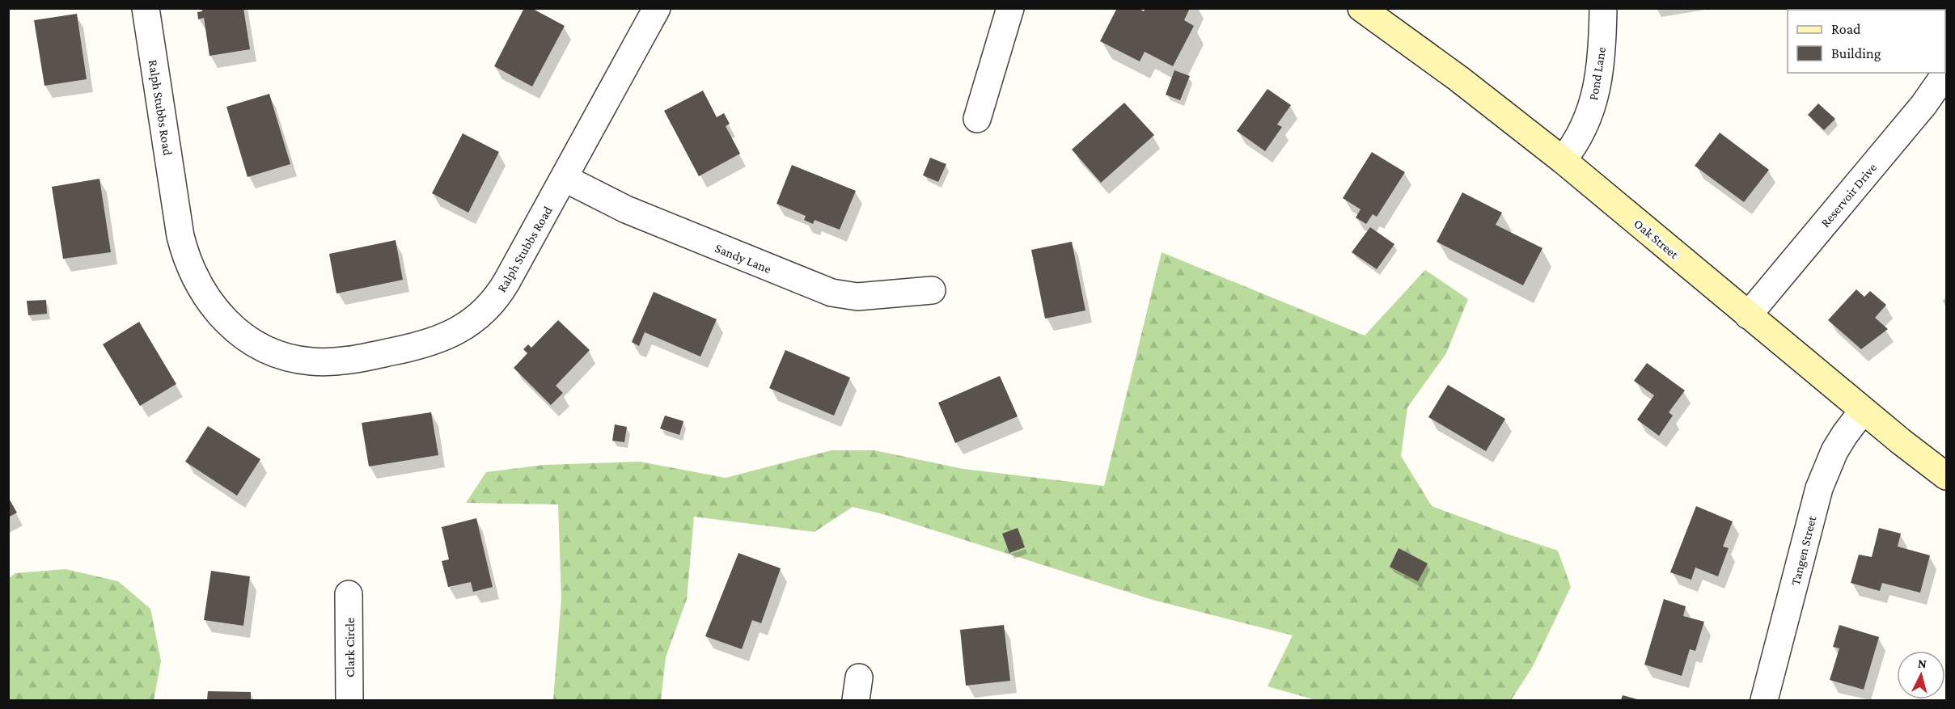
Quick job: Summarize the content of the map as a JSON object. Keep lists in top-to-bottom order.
{
  "streets": {
    "street": [
      "Pond Lane",
      "Ralph Stubbs Road",
      "Reservoir Drive",
      "Oak Street",
      "Sandy Lane",
      "Tangen Street",
      "Clark Circle"
    ]
  },
  "crossings": [
    ["Pond Lane", "Oak Street"],
    ["Ralph Stubbs Road", "Sandy Lane"],
    ["Reservoir Drive", "Oak Street"],
    ["Oak Street", "Tangen Street"]
  ],
  "legend": ["Road", "Building"],
  "north": "top"
}
